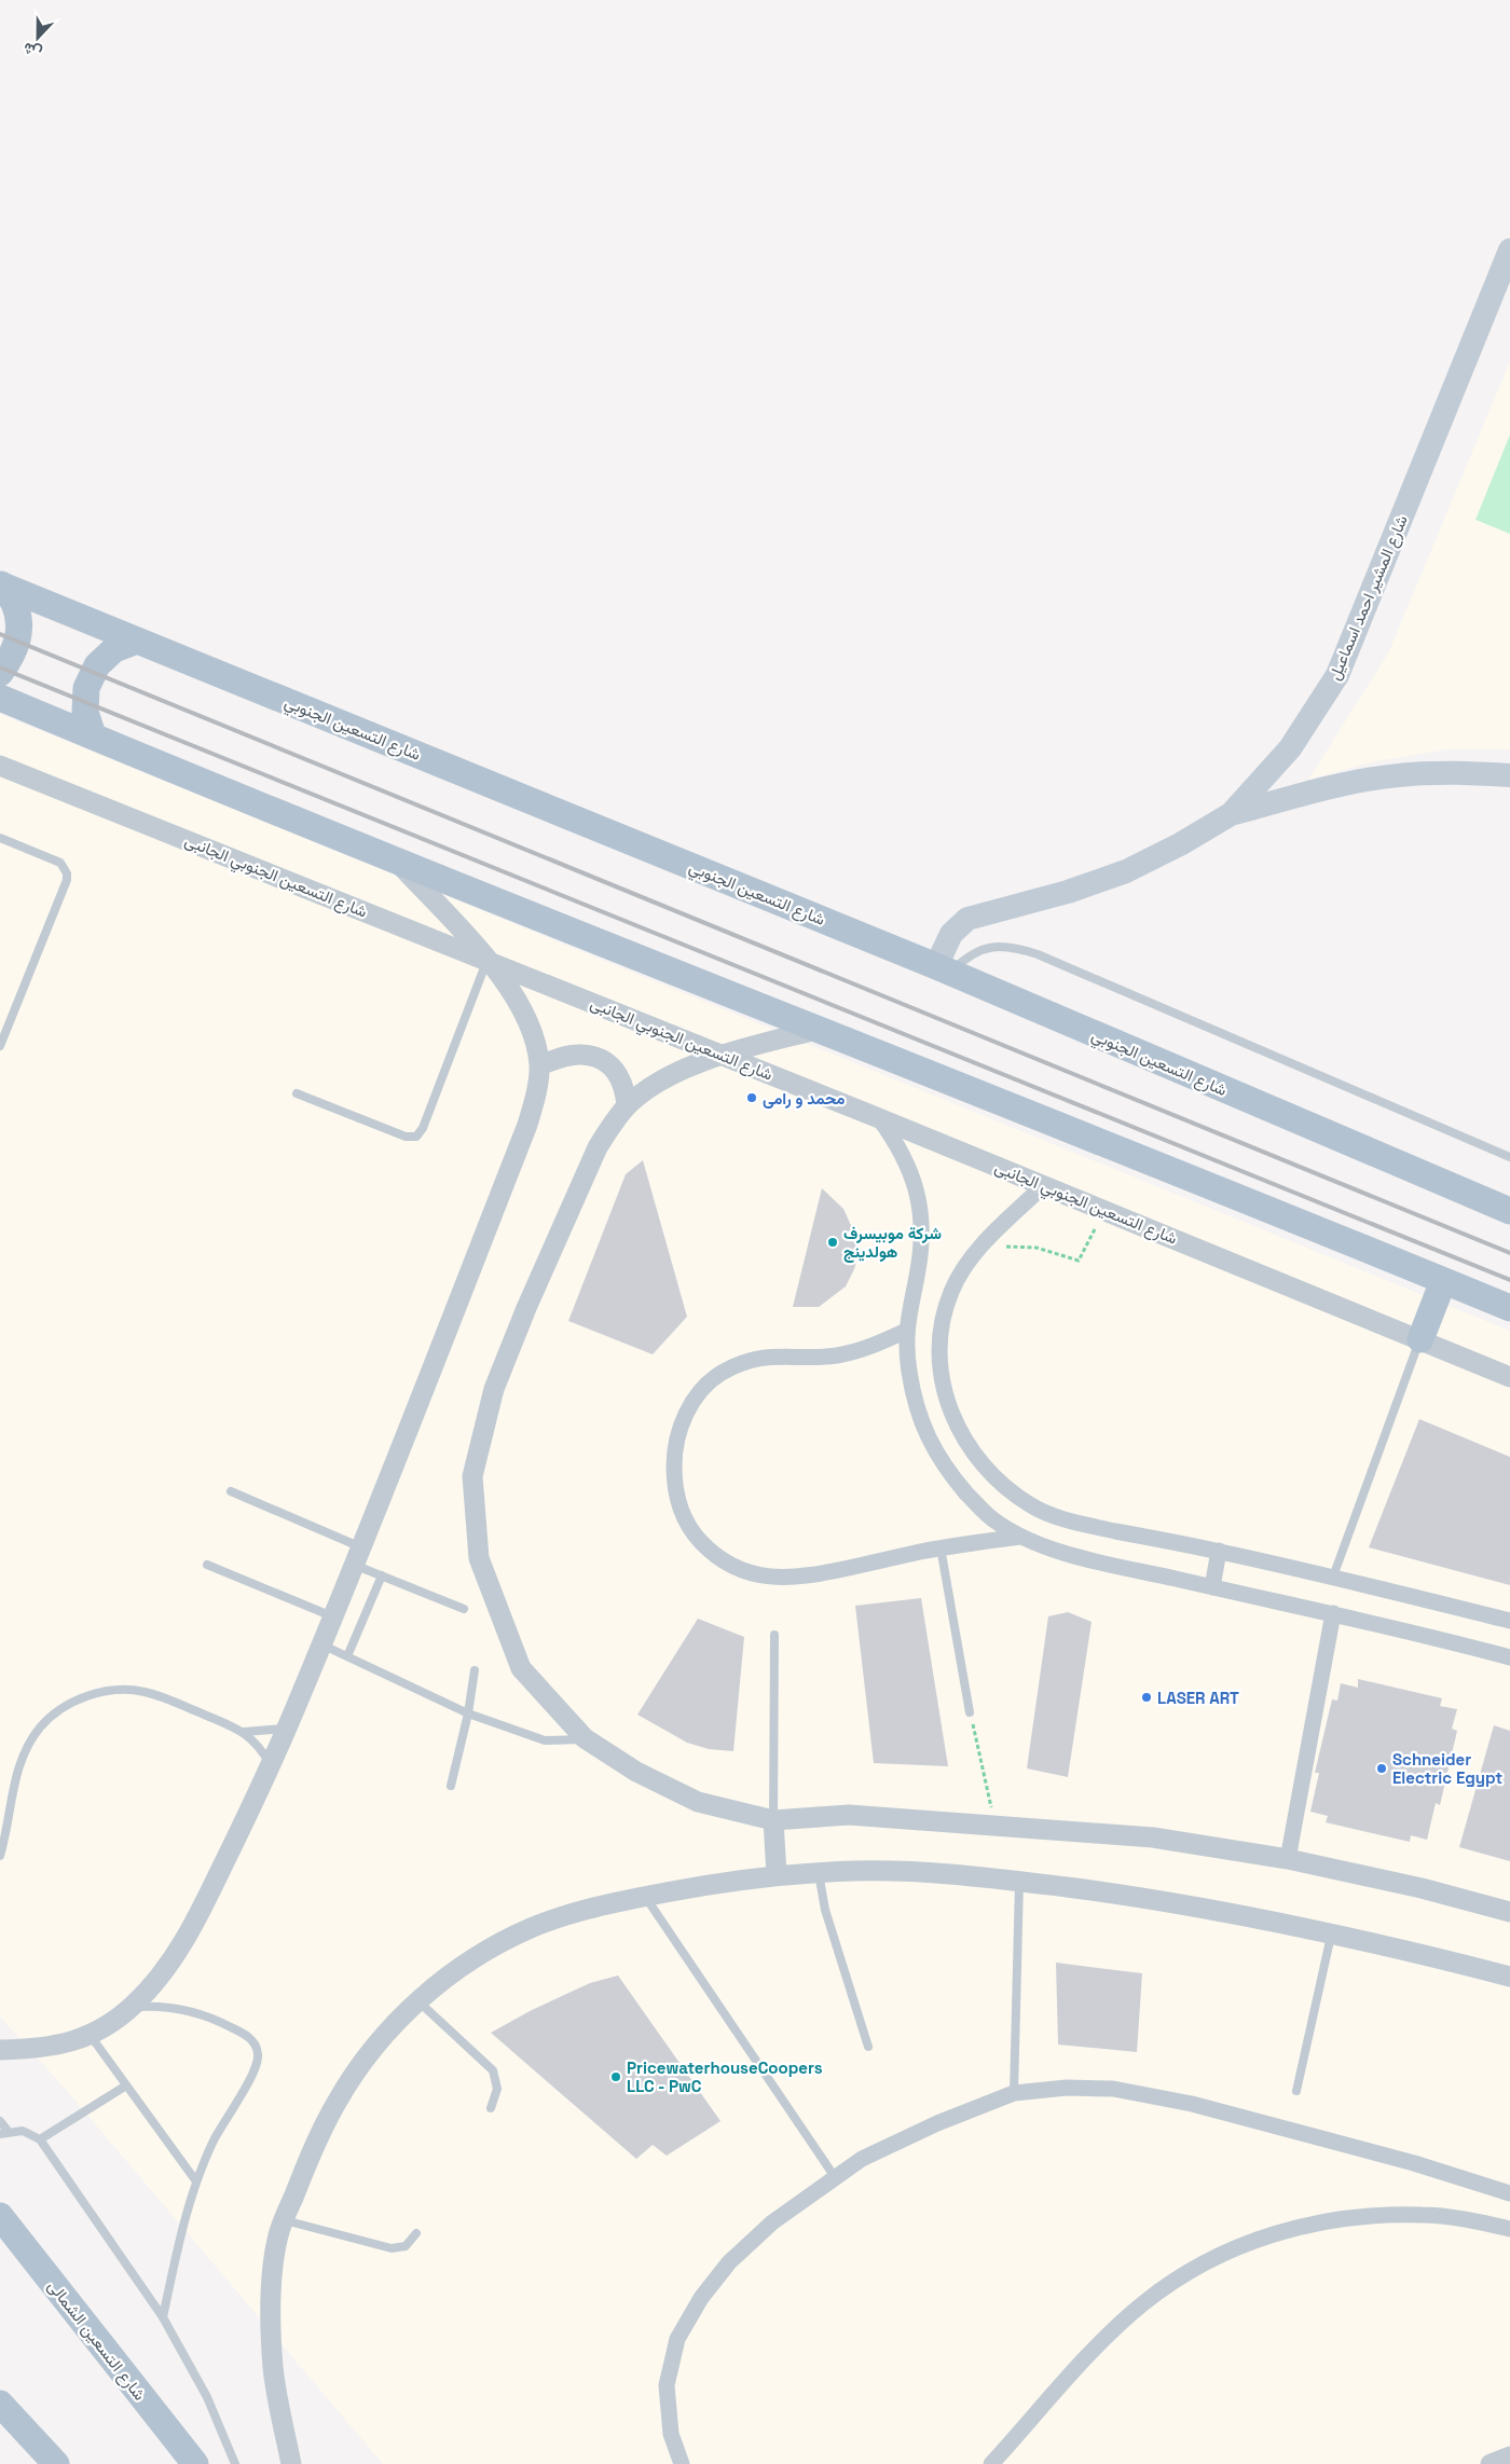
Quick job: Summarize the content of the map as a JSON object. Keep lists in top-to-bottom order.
{
  "streets": {
    "main road": ["شارع المشير احمد اسماعيل", "شارع التسعين الجنوبي", "شارع التسعين الشمالى"],
    "street": ["شارع التسعين الجنوبي الجانبى"]
  },
  "crossings": [
    ["شارع المشير احمد اسماعيل", "شارع التسعين الجنوبي"]
  ],
  "places": [
    "محمد و رامى",
    "شركة موبيسرف هولدينج",
    "LASER ART",
    "Schneider Electric Egypt",
    "PricewaterhouseCoopers LLC - PwC"
  ],
  "north": "bottom"
}
